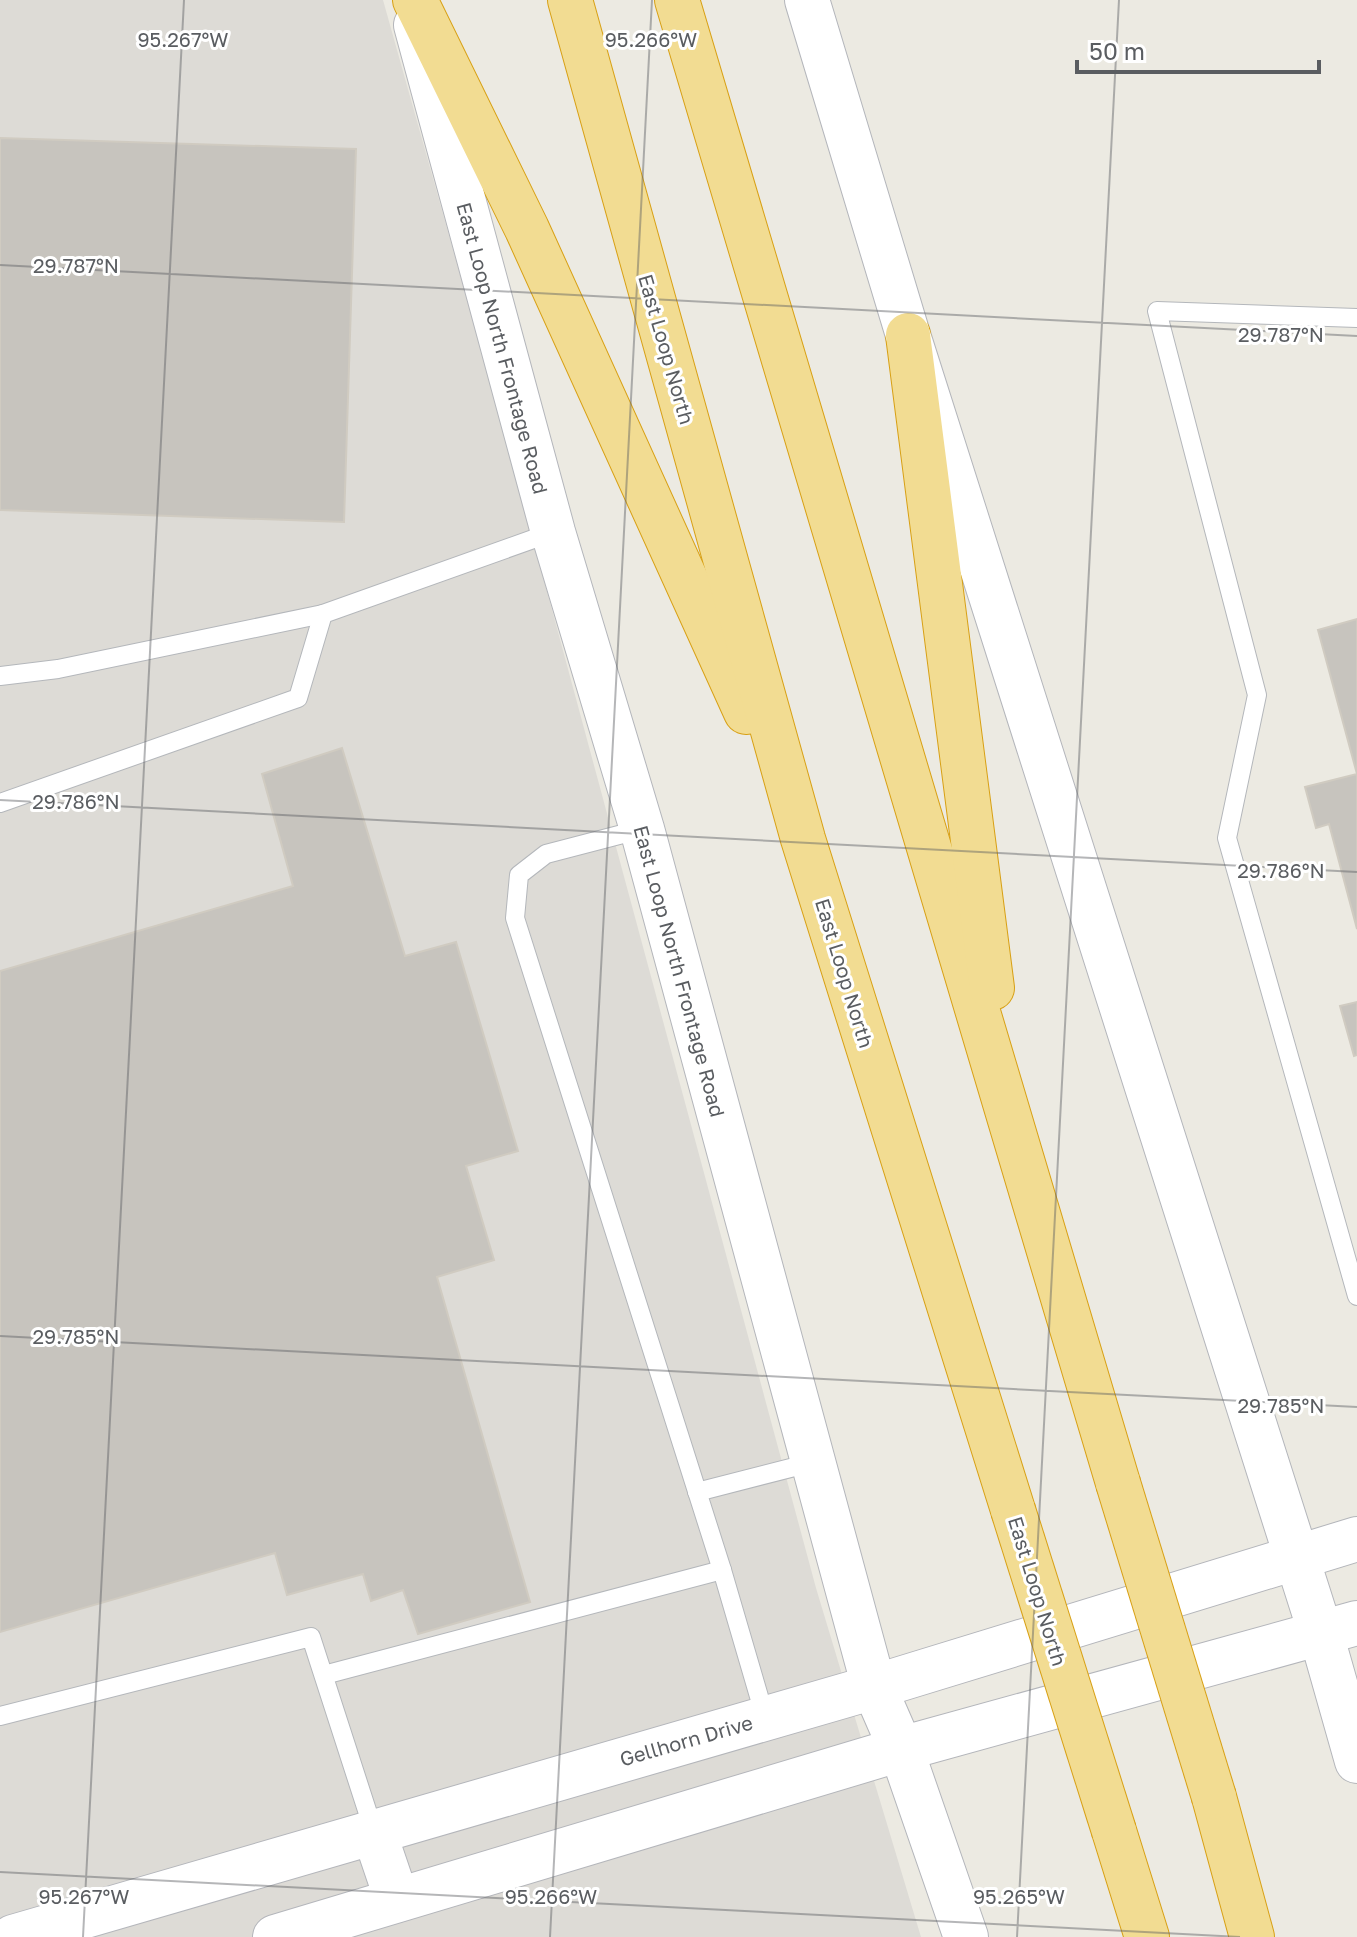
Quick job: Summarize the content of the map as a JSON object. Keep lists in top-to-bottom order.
{
  "streets": {
    "highway": ["East Loop North"],
    "main road": ["East Loop North Frontage Road", "Gellhorn Drive"]
  },
  "crossings": [
    ["East Loop North Frontage Road", "Gellhorn Drive"]
  ],
  "scale_bar": "50 m",
  "coordinates": [
    "95.267°W",
    "95.266°W",
    "29.787°N",
    "29.786°N",
    "29.785°N",
    "95.265°W"
  ]
}
